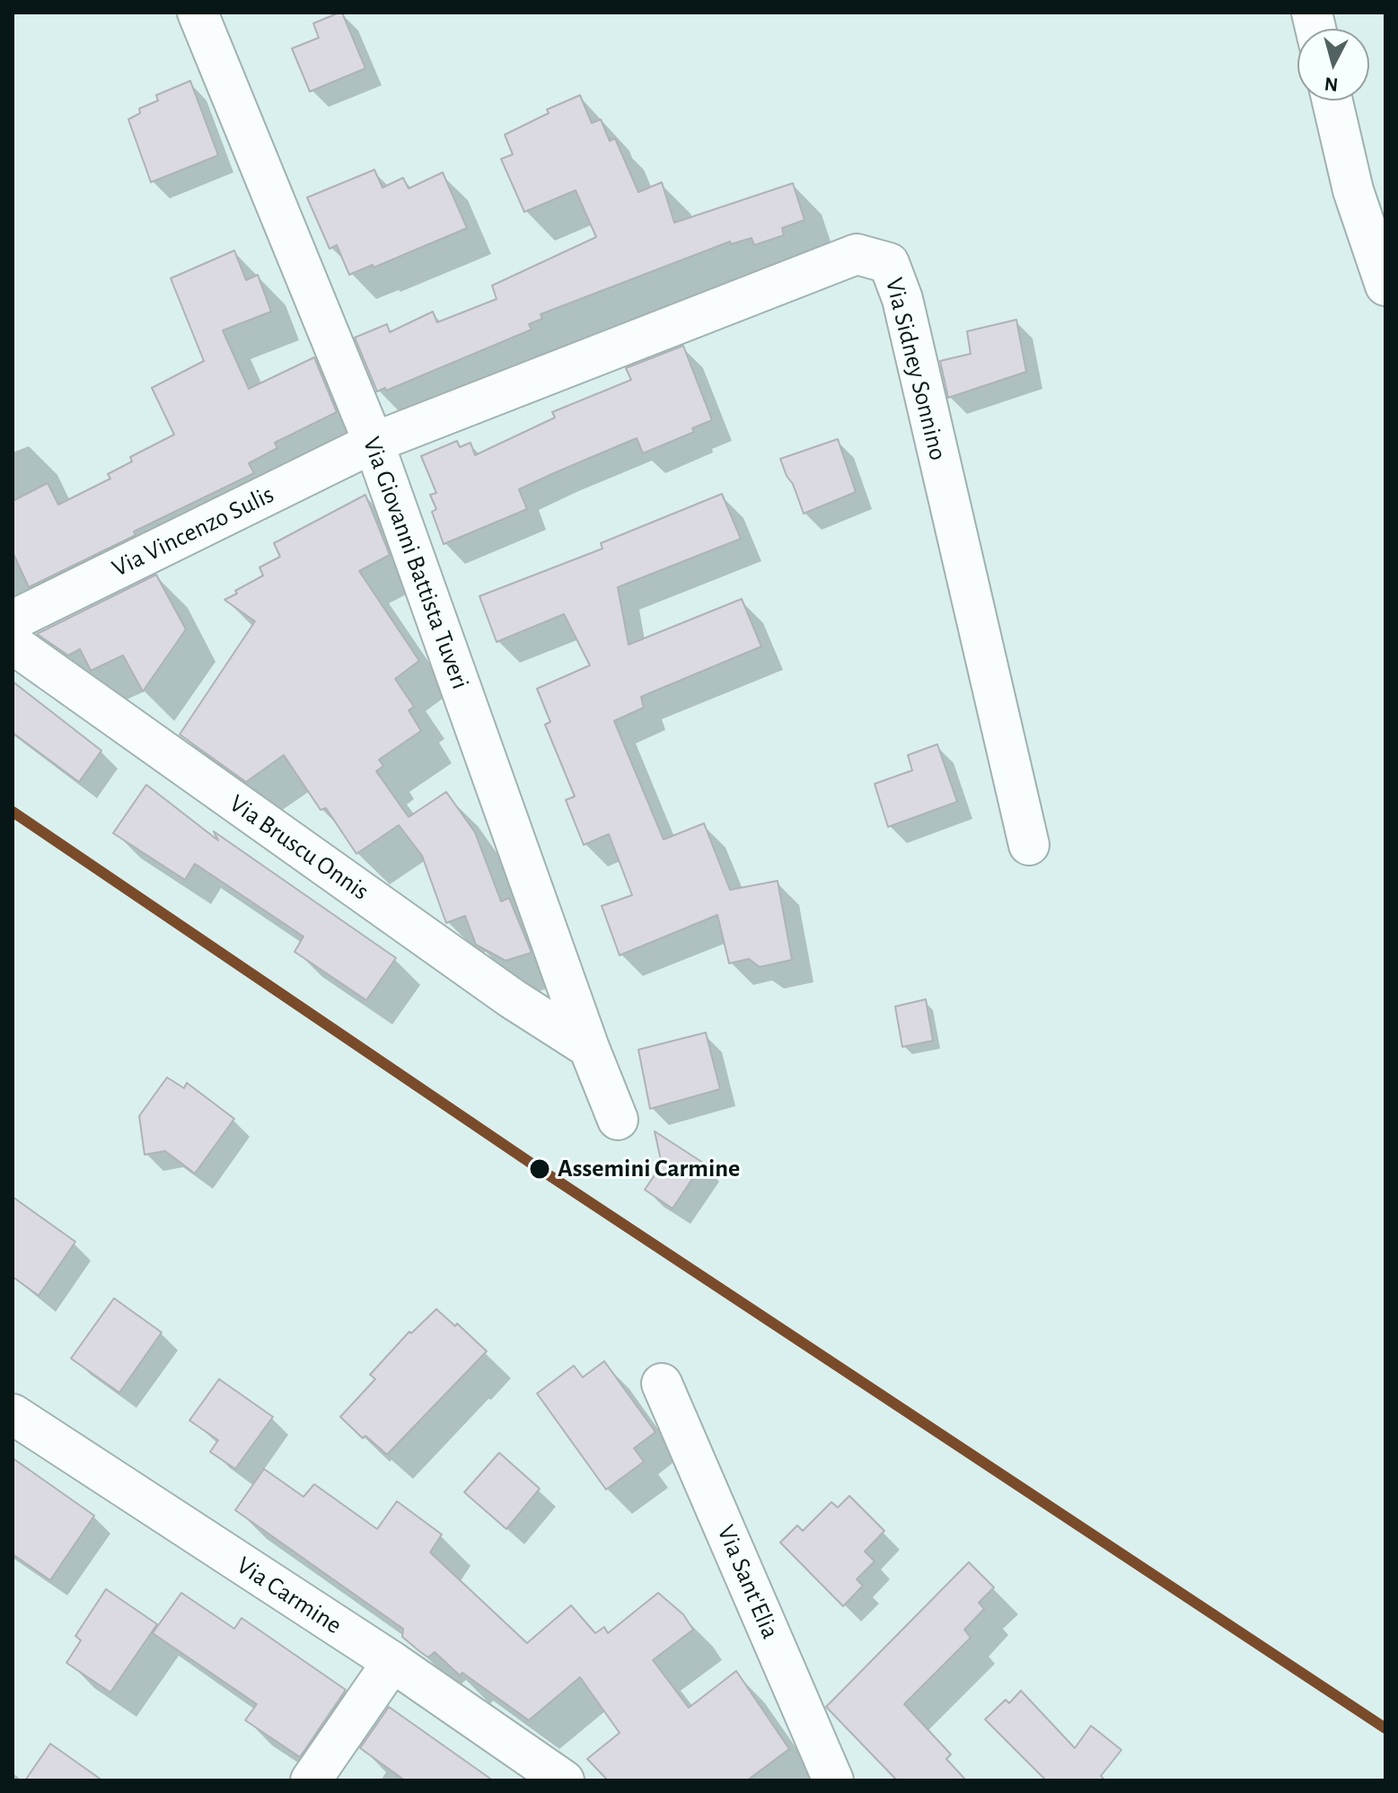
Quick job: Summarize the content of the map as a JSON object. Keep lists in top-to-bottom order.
{
  "streets": {
    "street": [
      "Via Sidney Sonnino",
      "Via Vincenzo Sulis",
      "Via Giovanni Battista Tuveri",
      "Via Bruscu Onnis",
      "Via Sant'Elia",
      "Via Carmine"
    ]
  },
  "crossings": [
    ["Via Sidney Sonnino", "Via Vincenzo Sulis"],
    ["Via Sidney Sonnino", "Via Giovanni Battista Tuveri"],
    ["Via Vincenzo Sulis", "Via Giovanni Battista Tuveri"],
    ["Via Giovanni Battista Tuveri", "Via Bruscu Onnis"]
  ],
  "places": ["Assemini Carmine"],
  "north": "bottom"
}
